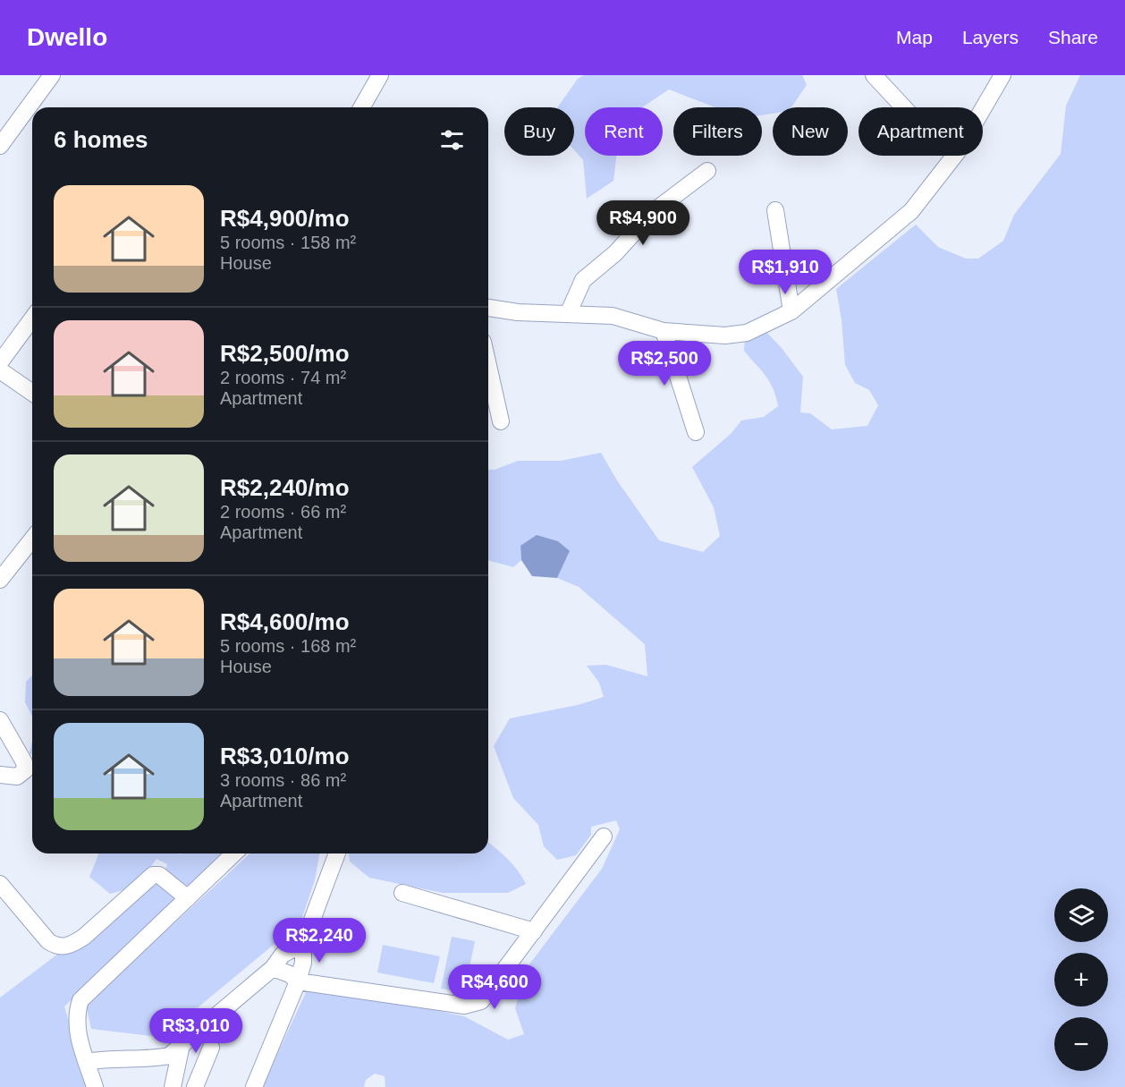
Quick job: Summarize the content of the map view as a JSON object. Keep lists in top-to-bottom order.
{
  "page": {
    "header": "Dwello",
    "nav": ["Map", "Layers", "Share"],
    "chip": [
      "Buy",
      "Rent",
      "Filters",
      "New",
      "Apartment"
    ],
    "heading": "6 homes",
    "list": [
      {
        "name": "R$4,900/mo",
        "note": "5 rooms · 158 m² · House"
      },
      {
        "name": "R$2,500/mo",
        "note": "2 rooms · 74 m² · Apartment"
      },
      {
        "name": "R$2,240/mo",
        "note": "2 rooms · 66 m² · Apartment"
      },
      {
        "name": "R$4,600/mo",
        "note": "5 rooms · 168 m² · House"
      },
      {
        "name": "R$3,010/mo",
        "note": "3 rooms · 86 m² · Apartment"
      }
    ],
    "price": [
      "R$4,900",
      "R$1,910",
      "R$2,500",
      "R$2,240",
      "R$4,600",
      "R$3,010"
    ],
    "map_buttons": ["+", "−"]
  }
}
